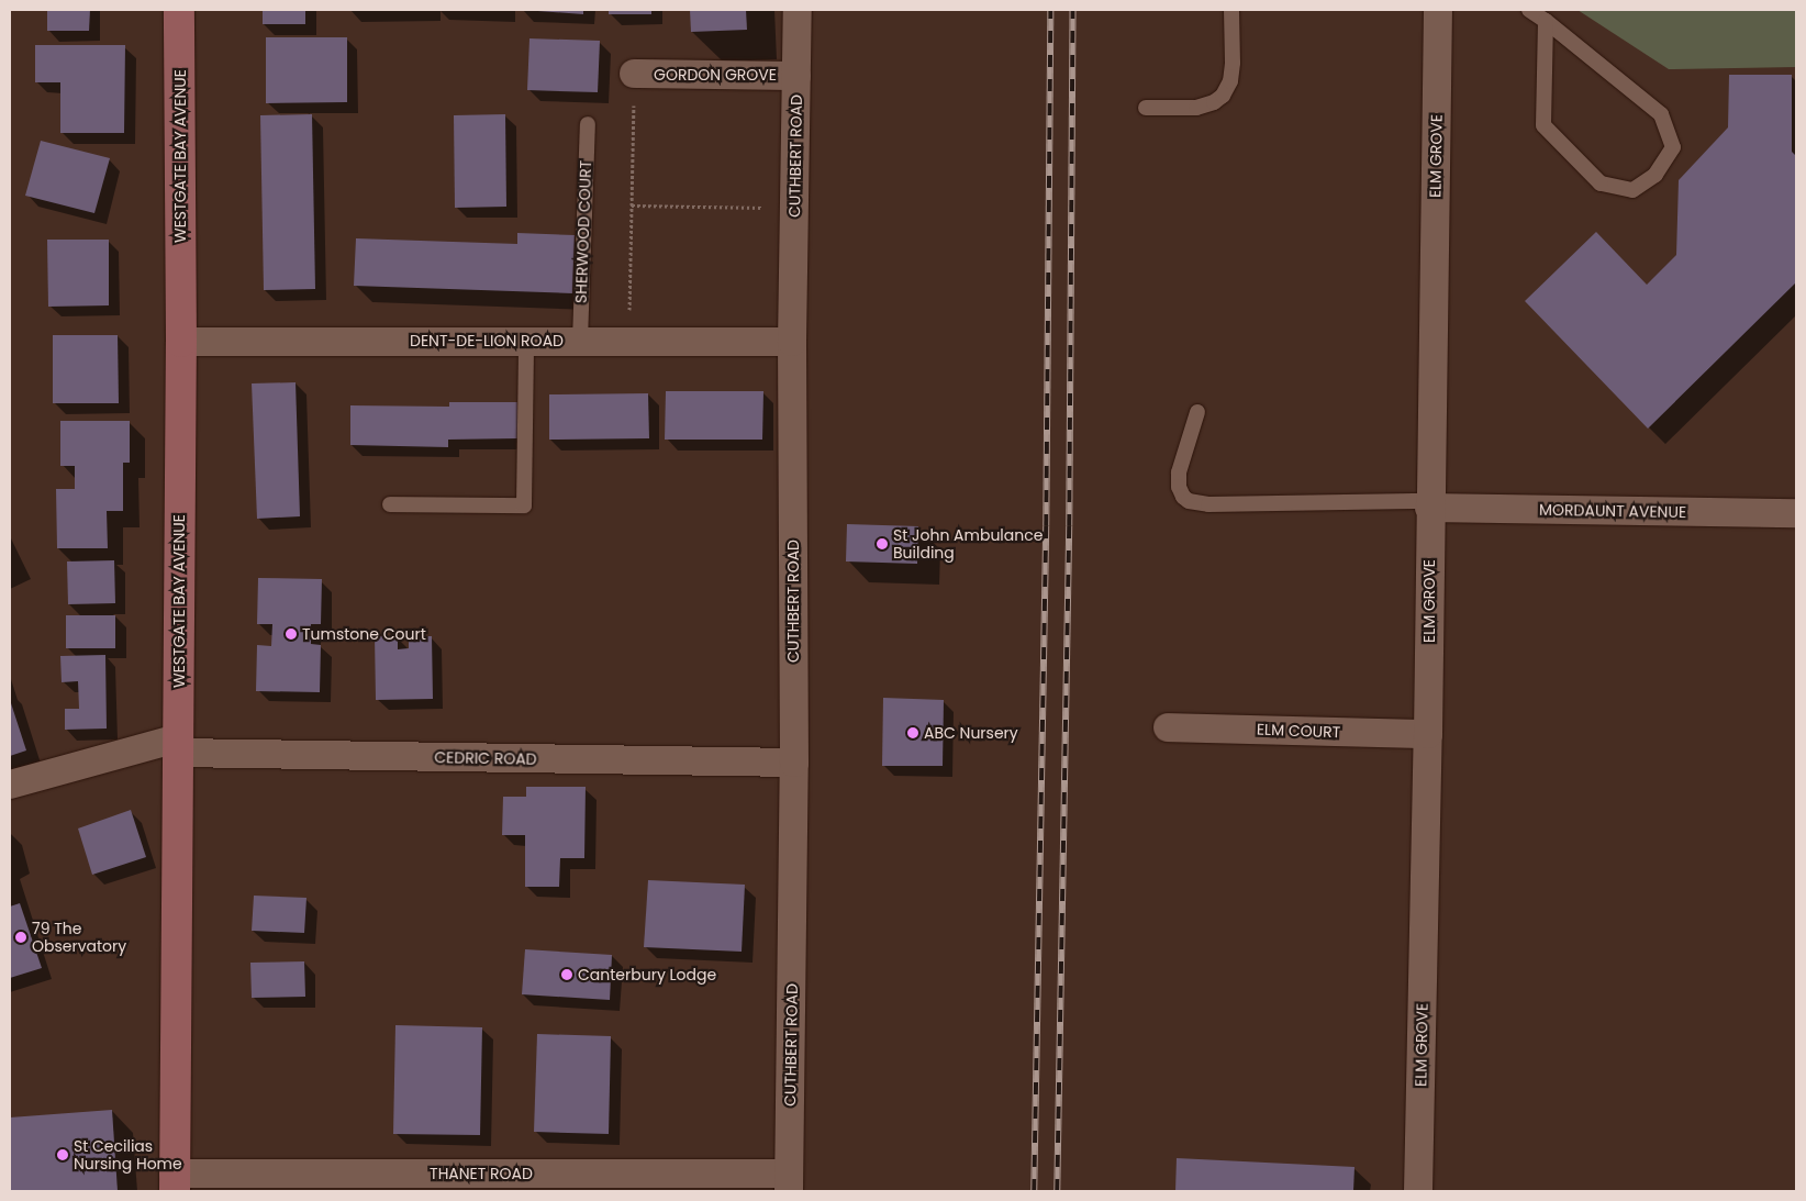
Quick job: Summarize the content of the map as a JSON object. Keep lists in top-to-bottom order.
{
  "streets": {
    "street": [
      "GORDON GROVE",
      "WESTGATE BAY AVENUE",
      "CUTHBERT ROAD",
      "ELM GROVE",
      "DENT-DE-LION ROAD",
      "MORDAUNT AVENUE",
      "ELM COURT",
      "CEDRIC ROAD",
      "THANET ROAD"
    ],
    "lane": ["SHERWOOD COURT"]
  },
  "crossings": [
    ["GORDON GROVE", "CUTHBERT ROAD"],
    ["WESTGATE BAY AVENUE", "DENT-DE-LION ROAD"],
    ["WESTGATE BAY AVENUE", "CEDRIC ROAD"],
    ["WESTGATE BAY AVENUE", "THANET ROAD"],
    ["CUTHBERT ROAD", "DENT-DE-LION ROAD"],
    ["CUTHBERT ROAD", "CEDRIC ROAD"],
    ["CUTHBERT ROAD", "THANET ROAD"],
    ["ELM GROVE", "MORDAUNT AVENUE"],
    ["ELM GROVE", "ELM COURT"],
    ["SHERWOOD COURT", "DENT-DE-LION ROAD"]
  ],
  "places": [
    "St John Ambulance Building",
    "Tumstone Court",
    "ABC Nursery",
    "79 The Observatory",
    "Canterbury Lodge",
    "St Cecilias Nursing Home"
  ]
}
